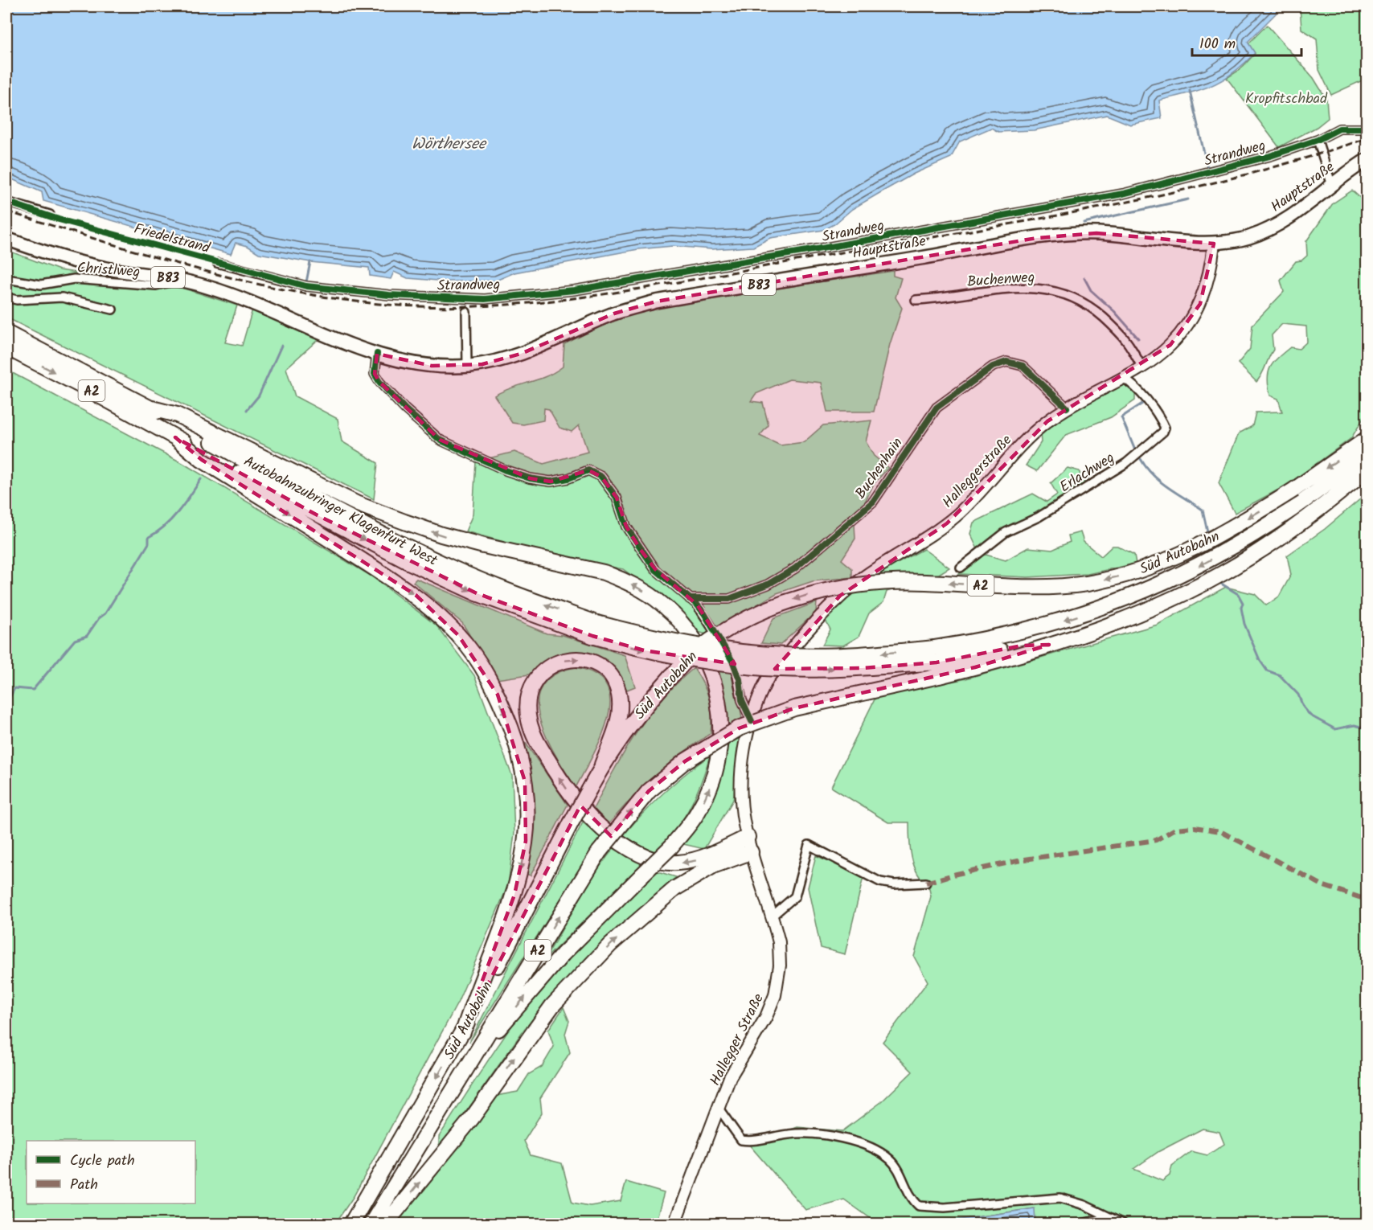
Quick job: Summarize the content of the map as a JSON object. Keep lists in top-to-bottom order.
{
  "streets": {
    "highway": ["A2", "Autobahnzubringer Klagenfurt West", "Süd Autobahn"],
    "main road": [
      "Hauptstraße",
      "B83",
      "Halleggerstraße",
      "Hallegger Straße"
    ],
    "street": [
      "Strandweg",
      "Friedelstrand",
      "Christlweg",
      "Buchenweg",
      "Buchenhain",
      "Erlachweg"
    ]
  },
  "crossings": [
    ["Strandweg", "Friedelstrand"],
    ["Hauptstraße", "B83"],
    ["Hauptstraße", "Halleggerstraße"],
    ["Christlweg", "B83"],
    ["Buchenweg", "Halleggerstraße"],
    ["A2", "Autobahnzubringer Klagenfurt West"],
    ["Buchenhain", "Halleggerstraße"],
    ["Halleggerstraße", "Erlachweg"],
    ["Halleggerstraße", "Hallegger Straße"],
    ["Autobahnzubringer Klagenfurt West", "Süd Autobahn"]
  ],
  "water": ["Wörthersee"],
  "parks": ["Kropfitschbad"],
  "legend": ["Cycle path", "Path"],
  "scale_bar": "100 m"
}
